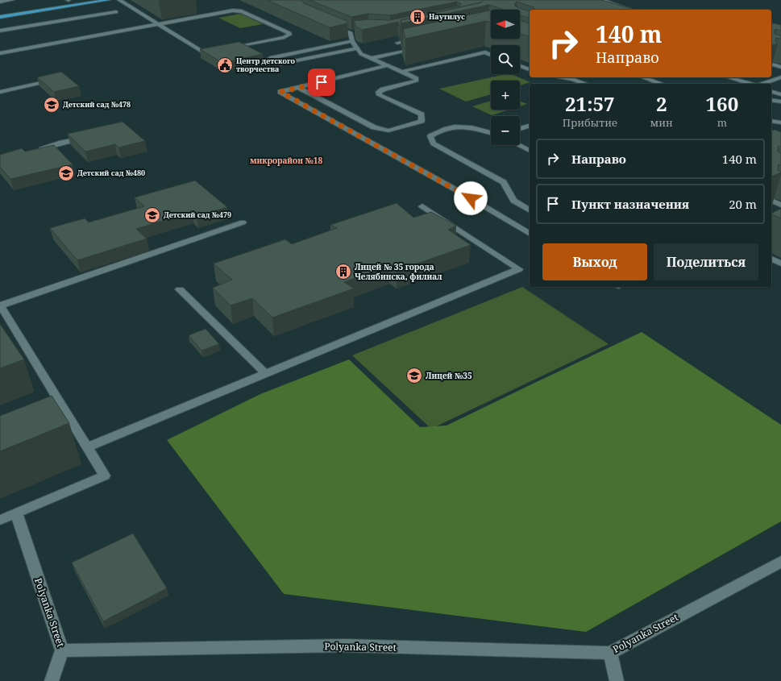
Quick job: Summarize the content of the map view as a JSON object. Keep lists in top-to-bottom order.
{
  "streets": {
    "street": ["Polyanka Street"]
  },
  "districts": ["микрорайон №18"],
  "places": {
    "building": ["Наутилус", "Лицей № 35 города Челябинска, филиал"],
    "public building": ["Центр детского творчества"],
    "school or university": [
      "Детский сад №478",
      "Детский сад №480",
      "Детский сад №479",
      "Лицей №35"
    ]
  },
  "north": "left",
  "page": {
    "map_buttons": ["+", "−"],
    "turn": ["140 m", "Направо"],
    "eta": [
      "21:57",
      "Прибытие",
      "2",
      "мин",
      "160",
      "m"
    ],
    "list": [
      {
        "name": "Направо",
        "value": "140 m"
      },
      {
        "name": "Пункт назначения",
        "value": "20 m"
      }
    ],
    "buttons": ["Выход", "Поделиться"]
  }
}
